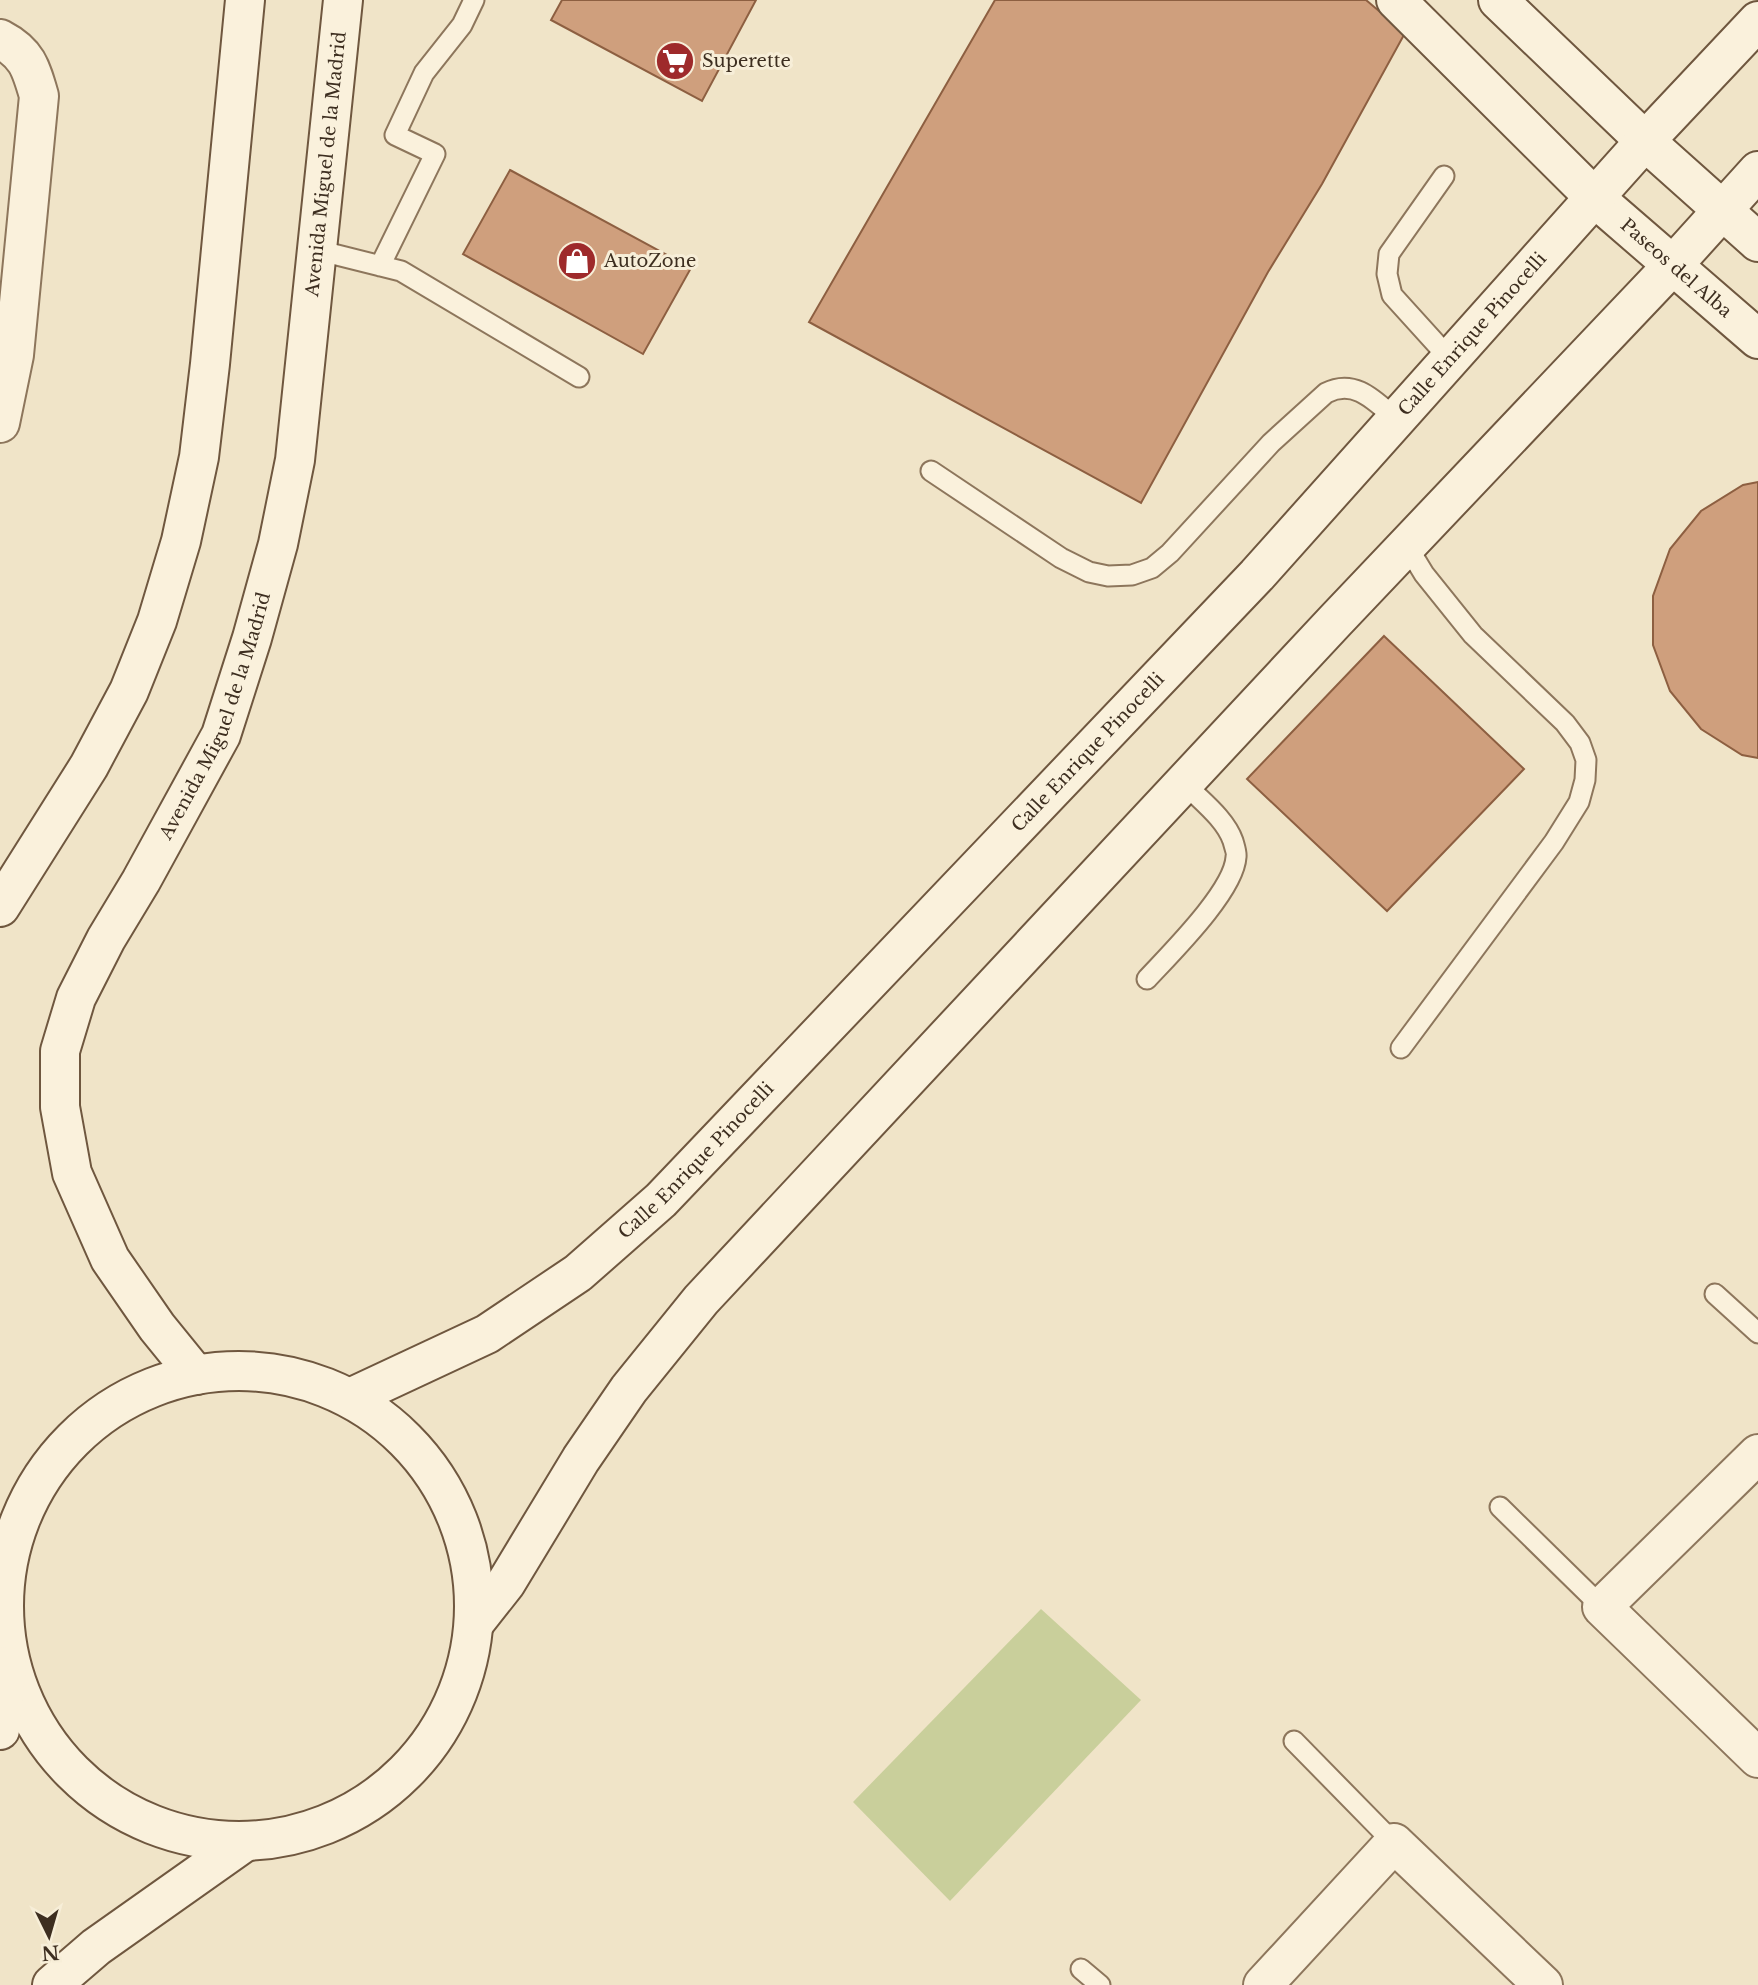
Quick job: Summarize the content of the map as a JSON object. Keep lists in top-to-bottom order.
{
  "streets": {
    "main road": ["Avenida Miguel de la Madrid", "Paseos del Alba", "Calle Enrique Pinocelli"]
  },
  "crossings": [
    ["Paseos del Alba", "Calle Enrique Pinocelli"]
  ],
  "places": {
    "supermarket": ["Superette"],
    "shop": ["AutoZone"]
  },
  "north": "bottom"
}
